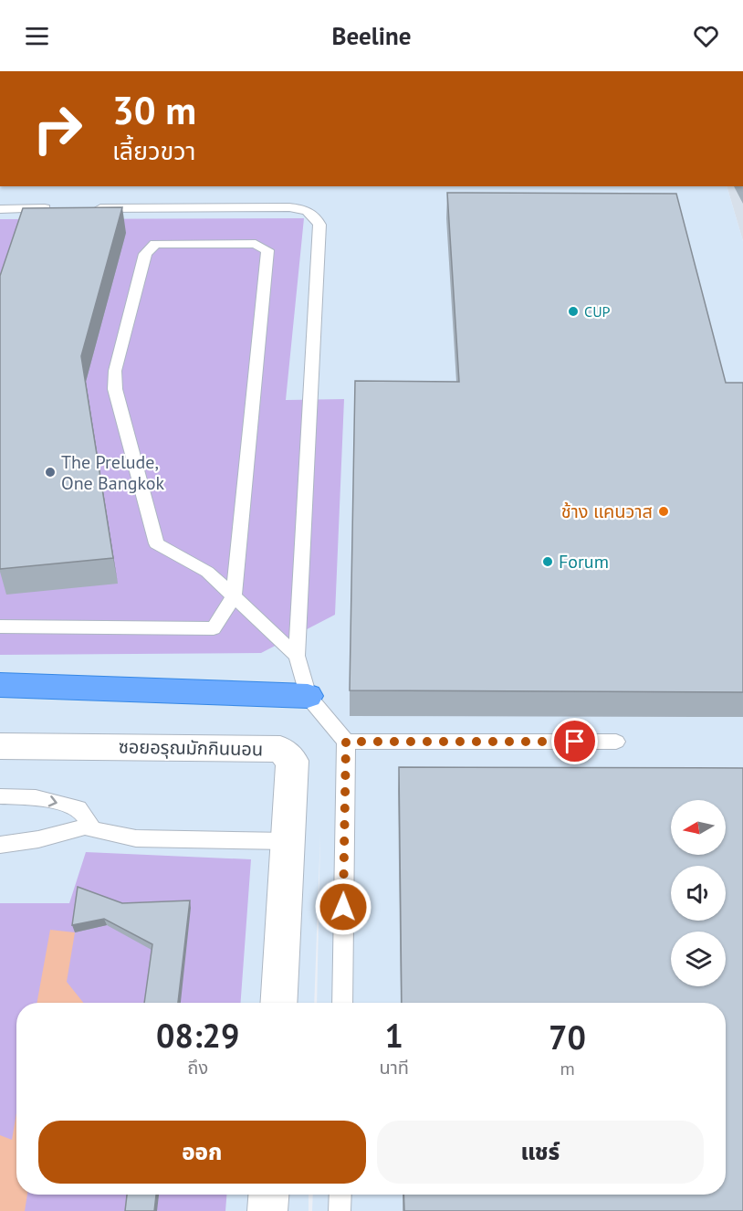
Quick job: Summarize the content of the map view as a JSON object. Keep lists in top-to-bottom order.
{
  "streets": {
    "street": ["ซอยอรุณมักกินนอน"]
  },
  "places": [
    "CUP",
    "The Prelude, One Bangkok",
    "ช้าง แคนวาส",
    "Forum"
  ],
  "north": "left",
  "page": {
    "header": "Beeline",
    "turn": ["30 m", "เลี้ยวขวา"],
    "eta": [
      "08:29",
      "ถึง",
      "1",
      "นาที",
      "70",
      "m"
    ],
    "buttons": ["ออก", "แชร์"]
  }
}
